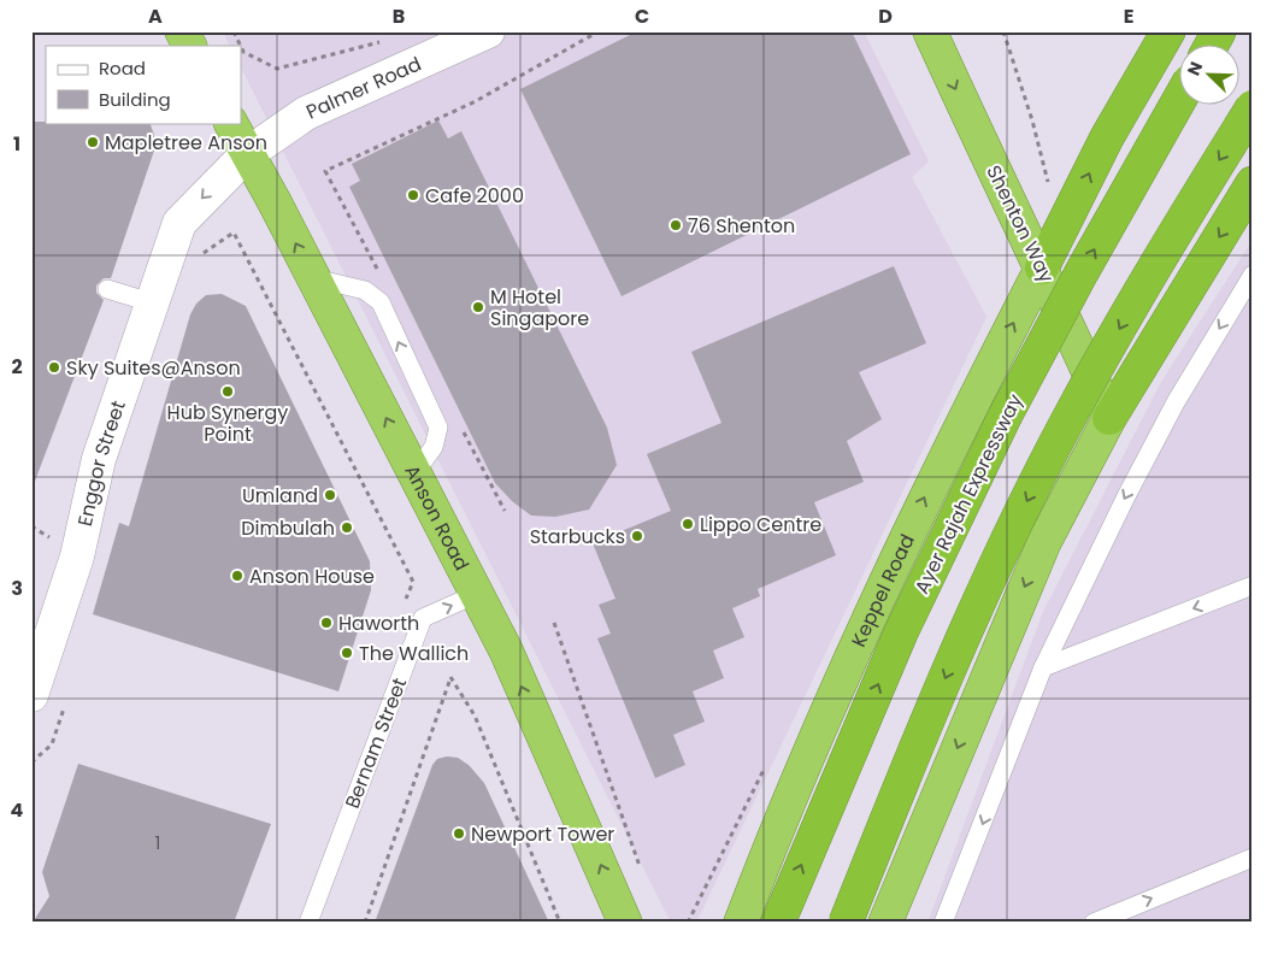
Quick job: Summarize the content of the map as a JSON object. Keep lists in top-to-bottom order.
{
  "streets": {
    "highway": [
      "Shenton Way",
      "Ayer Rajah Expressway",
      "Anson Road",
      "Keppel Road"
    ],
    "street": ["Palmer Road", "Enggor Street"],
    "lane": ["Bernam Street"]
  },
  "crossings": [
    ["Palmer Road", "Enggor Street"],
    ["Palmer Road", "Anson Road"],
    ["Shenton Way", "Keppel Road"],
    ["Enggor Street", "Anson Road"],
    ["Anson Road", "Bernam Street"]
  ],
  "one_way": ["Shenton Way", "Anson Road", "Bernam Street"],
  "places": [
    "Mapletree Anson",
    "Cafe 2000",
    "76 Shenton",
    "M Hotel Singapore",
    "Sky Suites@Anson",
    "Hub Synergy Point",
    "Umland",
    "Lippo Centre",
    "Dimbulah",
    "Starbucks",
    "Anson House",
    "Haworth",
    "The Wallich",
    "Newport Tower"
  ],
  "house_numbers": ["1"],
  "legend": ["Road", "Building"],
  "north": "top left",
  "grid": {
    "columns": [
      "A",
      "B",
      "C",
      "D",
      "E"
    ],
    "rows": [
      "1",
      "2",
      "3",
      "4"
    ]
  }
}
